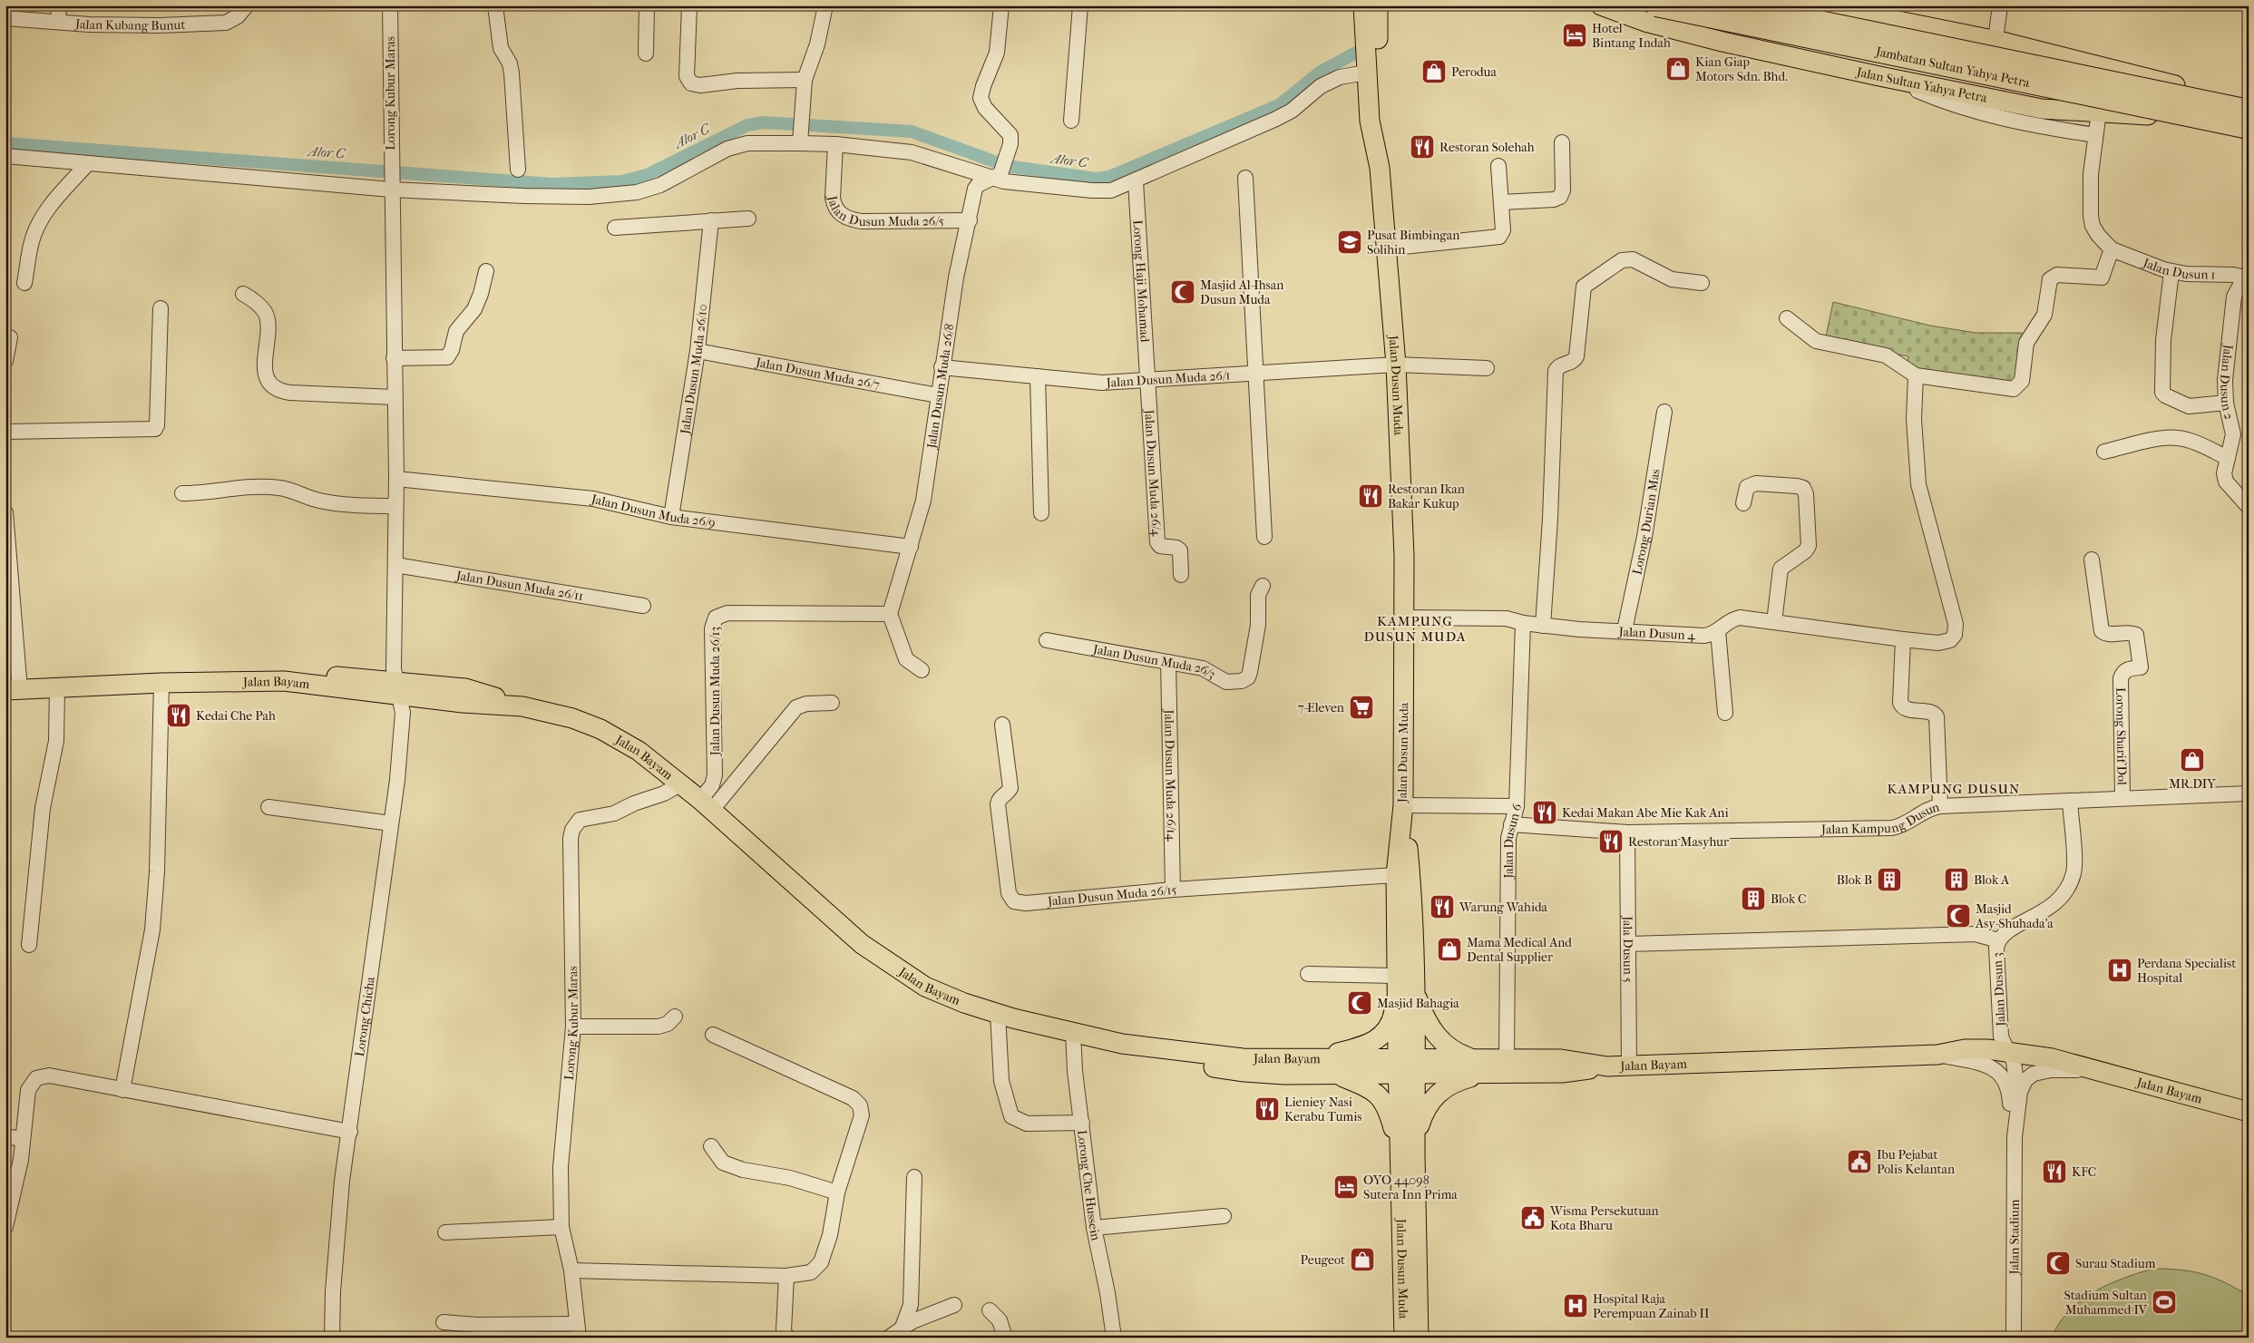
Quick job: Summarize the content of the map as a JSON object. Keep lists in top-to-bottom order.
{
  "streets": {
    "highway": ["Jambatan Sultan Yahya Petra"],
    "main road": ["Jalan Sultan Yahya Petra", "Jalan Dusun Muda", "Jalan Bayam"],
    "street": [
      "Jalan Kubang Bunut",
      "Lorong Kubur Maras",
      "Jalan Dusun Muda 26/5",
      "Jalan Dusun 1",
      "Lorong Haji Mohamad",
      "Jalan Dusun Muda 26/10",
      "Jalan Dusun Muda 26/7",
      "Jalan Dusun Muda 26/1",
      "Jalan Dusun 2",
      "Jalan Dusun Muda 26/8",
      "Jalan Dusun Muda 26/4",
      "Jalan Dusun Muda 26/9",
      "Lorong Durian Mas",
      "Jalan Dusun Muda 26/11",
      "Jalan Dusun 4",
      "Jalan Dusun Muda 26/3",
      "Jalan Dusun Muda 26/13",
      "Lorong Sharif Dol",
      "Jalan Dusun Muda 26/14",
      "Jalan Kampung Dusun",
      "Jalan Dusun 6",
      "Jalan Dusun Muda 26/15",
      "Jala Dusun 5",
      "Jalan Dusun 3",
      "Lorong Chicha",
      "Lorong Che Hussein",
      "Jalan Stadium"
    ]
  },
  "crossings": [
    ["Lorong Kubur Maras", "Jalan Bayam"],
    ["Lorong Kubur Maras", "Lorong Chicha"],
    ["Jalan Dusun Muda 26/5", "Jalan Dusun Muda 26/8"],
    ["Jalan Dusun 1", "Jalan Dusun 2"],
    ["Lorong Haji Mohamad", "Jalan Dusun Muda 26/1"],
    ["Lorong Haji Mohamad", "Jalan Dusun Muda 26/4"],
    ["Jalan Dusun Muda 26/10", "Jalan Dusun Muda 26/7"],
    ["Jalan Dusun Muda 26/10", "Jalan Dusun Muda 26/9"],
    ["Jalan Dusun Muda 26/7", "Jalan Dusun Muda 26/8"],
    ["Jalan Dusun Muda 26/1", "Jalan Dusun Muda"],
    ["Jalan Dusun Muda 26/1", "Jalan Dusun Muda 26/8"],
    ["Jalan Dusun Muda 26/1", "Jalan Dusun Muda 26/4"],
    ["Jalan Dusun Muda", "Jalan Dusun 4"],
    ["Jalan Dusun Muda", "Jalan Dusun Muda 26/15"],
    ["Jalan Dusun Muda 26/8", "Jalan Dusun Muda 26/9"],
    ["Jalan Dusun Muda 26/8", "Jalan Dusun Muda 26/13"],
    ["Jalan Dusun Muda 26/9", "Lorong Chicha"],
    ["Lorong Durian Mas", "Jalan Dusun 4"],
    ["Jalan Dusun Muda 26/11", "Lorong Chicha"],
    ["Jalan Dusun 4", "Jalan Dusun 6"],
    ["Jalan Dusun Muda 26/3", "Jalan Dusun Muda 26/14"],
    ["Jalan Bayam", "Jalan Dusun Muda 26/13"],
    ["Jalan Bayam", "Jalan Dusun 6"],
    ["Jalan Bayam", "Jala Dusun 5"],
    ["Jalan Bayam", "Jalan Dusun 3"],
    ["Jalan Bayam", "Lorong Chicha"],
    ["Jalan Bayam", "Lorong Che Hussein"],
    ["Jalan Bayam", "Jalan Stadium"],
    ["Lorong Sharif Dol", "Jalan Kampung Dusun"],
    ["Jalan Dusun Muda 26/14", "Jalan Dusun Muda 26/15"],
    ["Jalan Kampung Dusun", "Jalan Dusun 6"],
    ["Jalan Kampung Dusun", "Jala Dusun 5"],
    ["Jalan Kampung Dusun", "Jalan Dusun 3"]
  ],
  "districts": ["KAMPUNG DUSUN MUDA", "KAMPUNG DUSUN"],
  "water": ["Alor C"],
  "places": {
    "hotel": ["Hotel Bintang Indah", "OYO 44098 Sutera Inn Prima"],
    "shop": [
      "Kian Giap Motors Sdn. Bhd.",
      "Perodua",
      "MR.DIY",
      "Mama Medical And Dental Supplier",
      "Peugeot"
    ],
    "restaurant": [
      "Restoran Solehah",
      "Restoran Ikan Bakar Kukup",
      "Kedai Che Pah",
      "Kedai Makan Abe Mie Kak Ani",
      "Restoran Masyhur",
      "Warung Wahida",
      "Lieniey Nasi Kerabu Tumis",
      "KFC"
    ],
    "school or university": ["Pusat Bimbingan Solihin"],
    "mosque": [
      "Masjid Al-Ihsan Dusun Muda",
      "Masjid Asy-Shuhada'a",
      "Masjid Bahagia",
      "Surau Stadium"
    ],
    "supermarket": ["7-Eleven"],
    "building": ["Blok B", "Blok A", "Blok C"],
    "hospital": ["Perdana Specialist Hospital", "Hospital Raja Perempuan Zainab II"],
    "public building": ["Ibu Pejabat Polis Kelantan", "Wisma Persekutuan Kota Bharu"],
    "sports": ["Stadium Sultan Muhammed IV"]
  }
}
